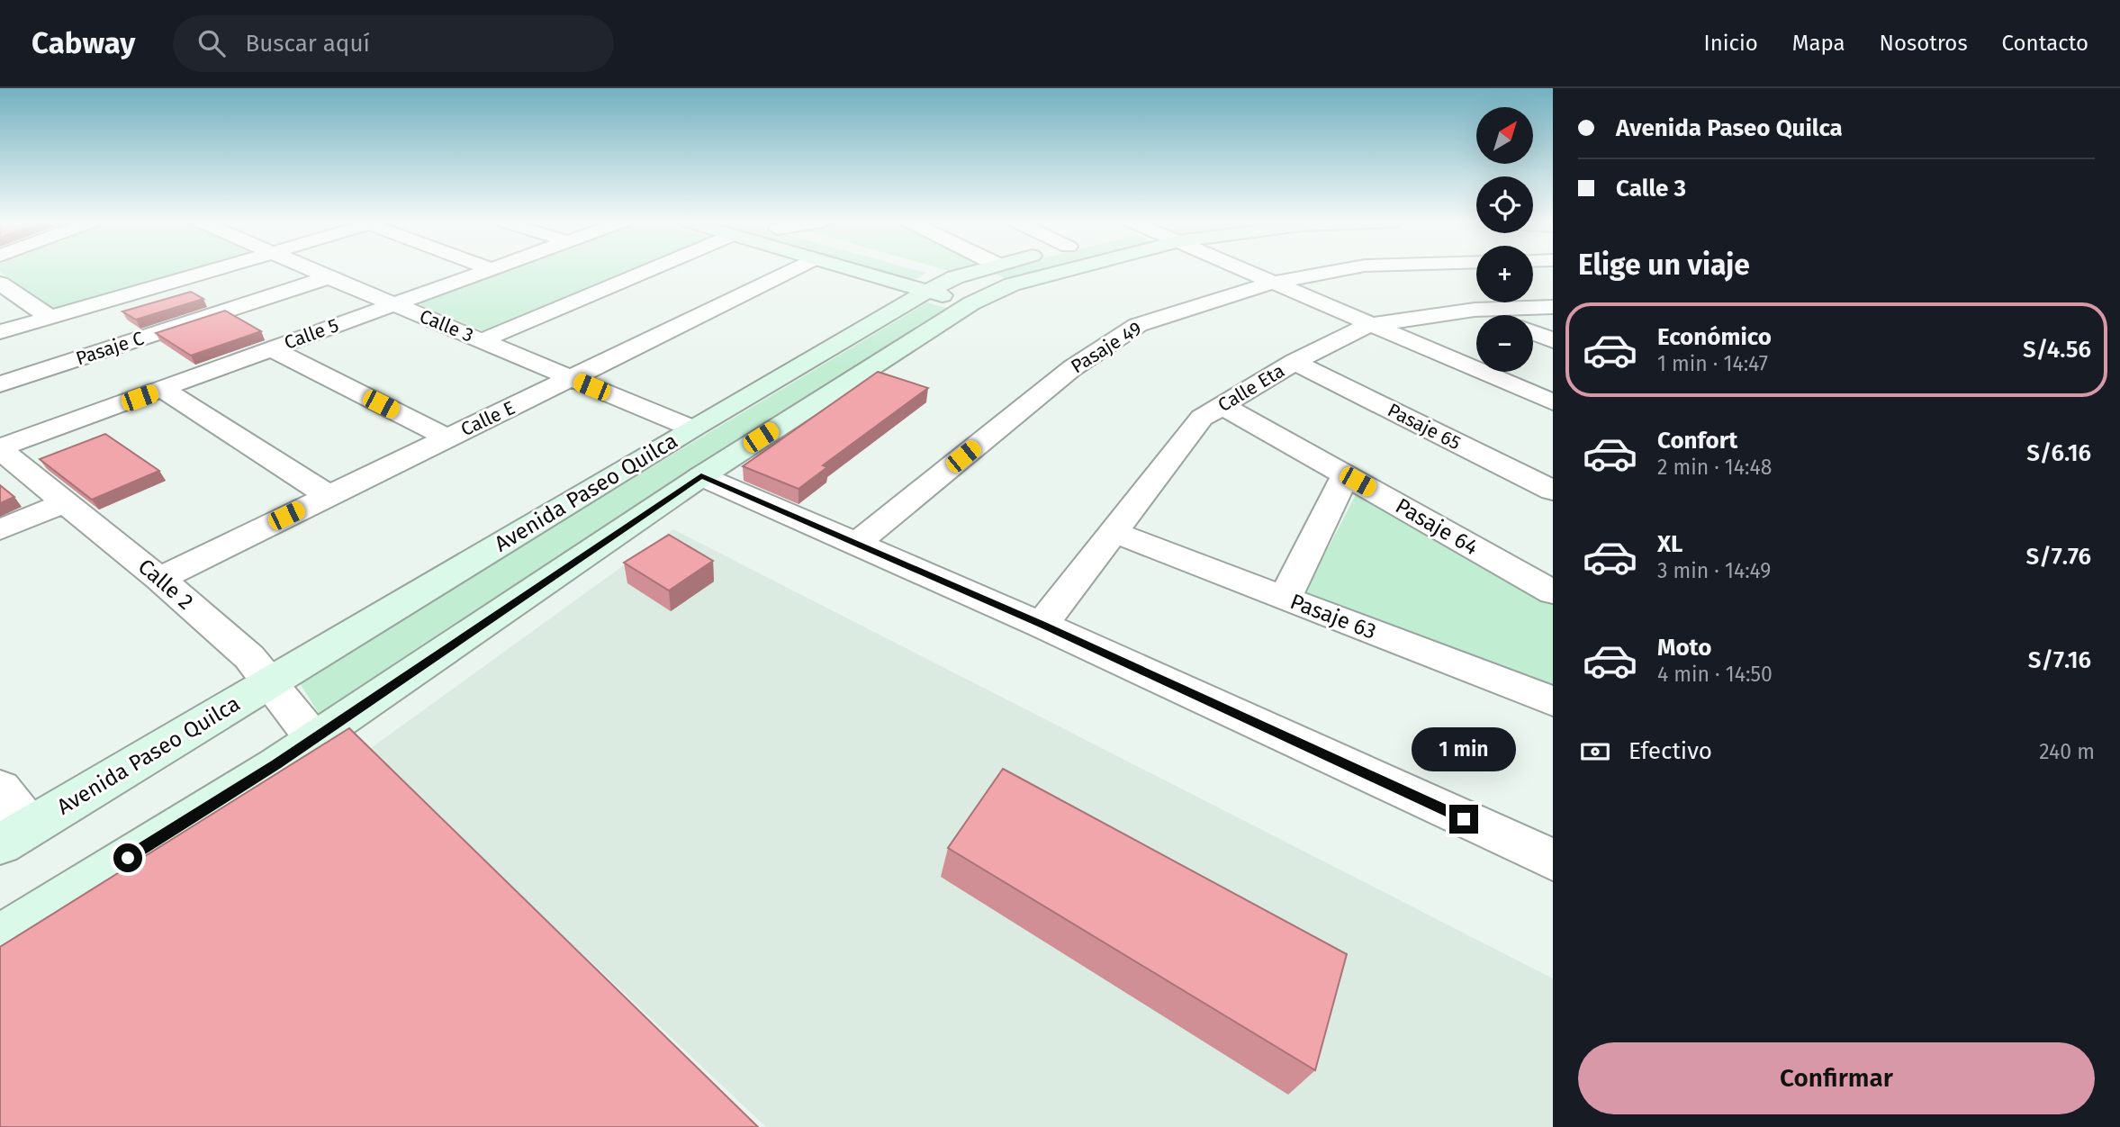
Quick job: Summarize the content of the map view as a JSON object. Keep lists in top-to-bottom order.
{
  "streets": {
    "main road": ["Avenida Paseo Quilca"],
    "street": [
      "Calle 3",
      "Calle 5",
      "Pasaje 49",
      "Pasaje C",
      "Calle Eta",
      "Calle E",
      "Pasaje 65",
      "Pasaje 64",
      "Calle 2",
      "Pasaje 63"
    ]
  },
  "crossings": [
    ["Calle 3", "Calle 5"],
    ["Calle 3", "Pasaje C"],
    ["Calle 3", "Calle E"],
    ["Calle 3", "Avenida Paseo Quilca"],
    ["Calle 5", "Calle 2"],
    ["Calle Eta", "Pasaje 65"],
    ["Calle Eta", "Pasaje 64"],
    ["Calle Eta", "Pasaje 63"],
    ["Calle E", "Calle 2"],
    ["Avenida Paseo Quilca", "Calle 2"]
  ],
  "north": "top right",
  "page": {
    "header": "Cabway",
    "search": "Buscar aquí",
    "nav": [
      "Inicio",
      "Mapa",
      "Nosotros",
      "Contacto"
    ],
    "banner": ["Avenida Paseo Quilca", "Calle 3"],
    "map_buttons": ["+", "−"],
    "heading": "Elige un viaje",
    "list": [
      {
        "name": "Económico",
        "note": "1 min · 14:47",
        "value": "S/4.56"
      },
      {
        "name": "Confort",
        "note": "2 min · 14:48",
        "value": "S/6.16"
      },
      {
        "name": "XL",
        "note": "3 min · 14:49",
        "value": "S/7.76"
      },
      {
        "name": "Moto",
        "note": "4 min · 14:50",
        "value": "S/7.16"
      }
    ],
    "pay": ["Efectivo", "240 m"],
    "bubble": "1 min",
    "buttons": "Confirmar"
  }
}
